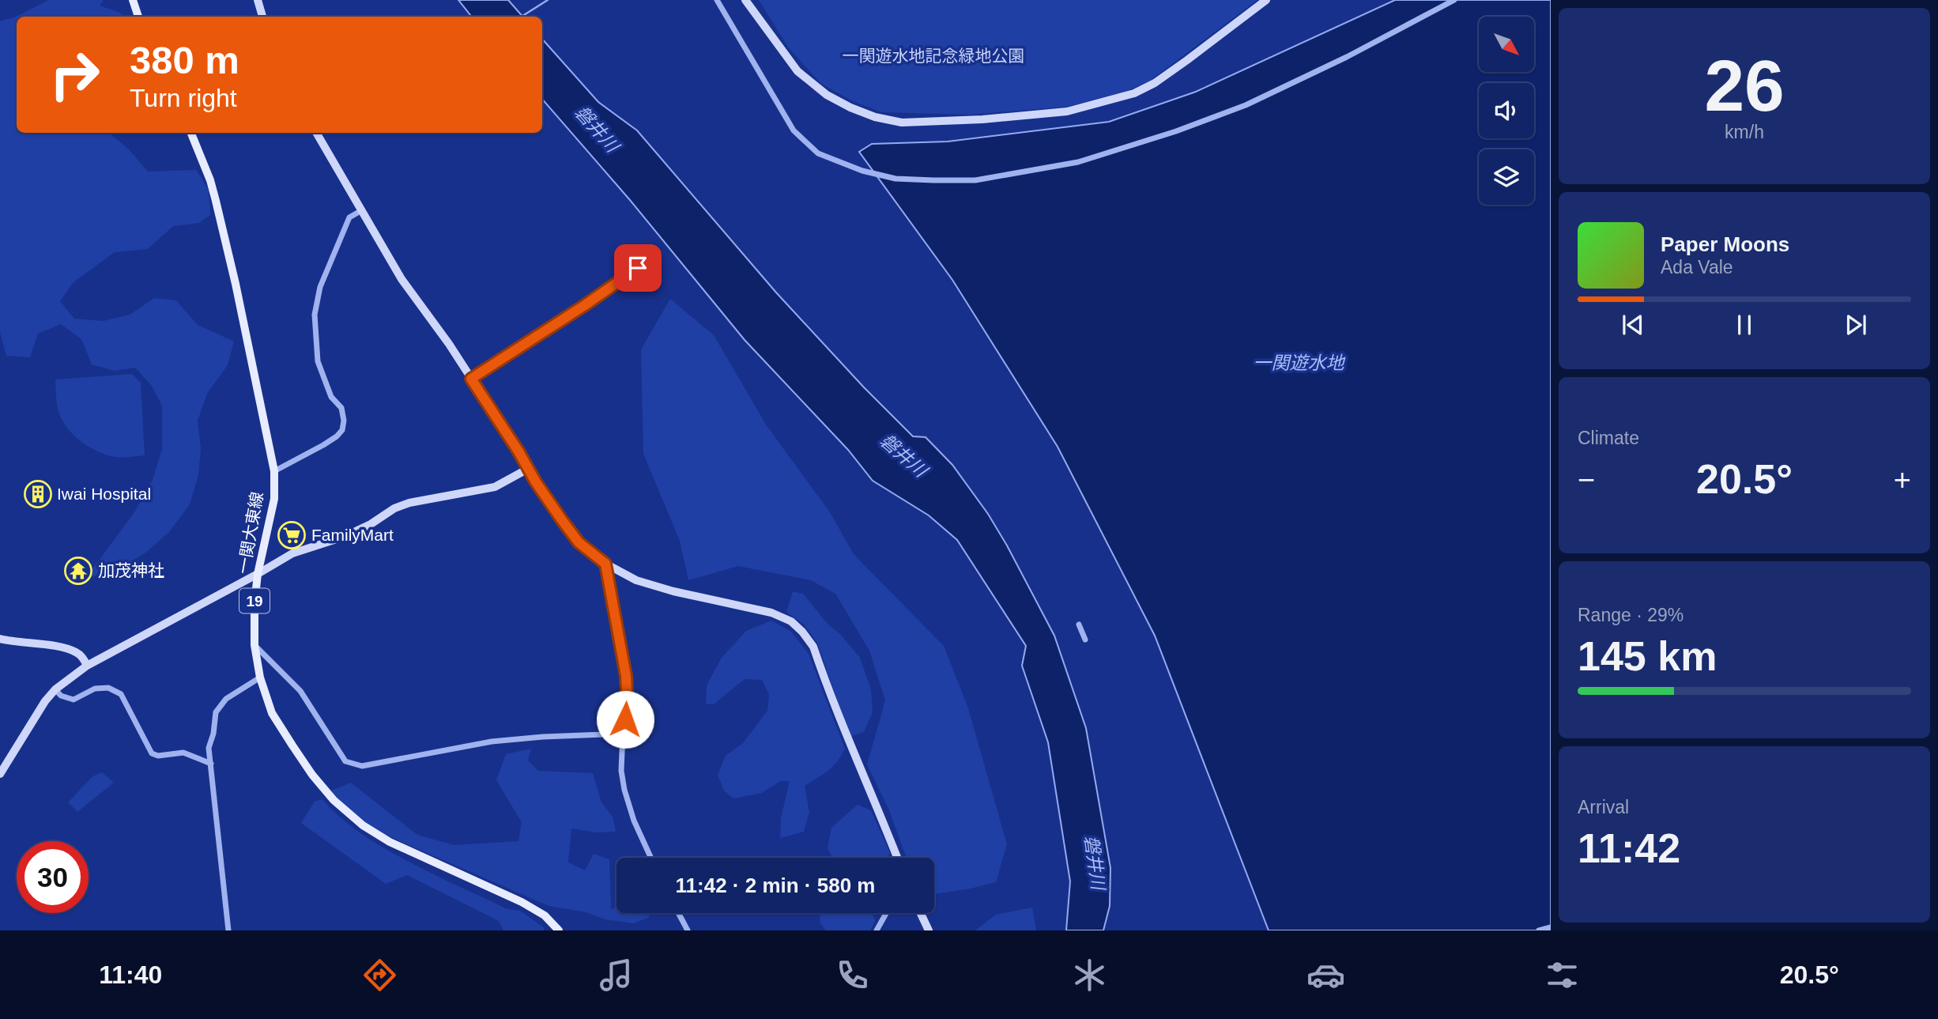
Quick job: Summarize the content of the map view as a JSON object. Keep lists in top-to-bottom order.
{
  "streets": {
    "main road": ["一関大東線", "19"]
  },
  "water": ["磐井川", "一関遊水地"],
  "parks": ["一関遊水地記念緑地公園"],
  "places": {
    "building": ["Iwai Hospital"],
    "supermarket": ["FamilyMart"],
    "temple": ["加茂神社"]
  },
  "north": "bottom right",
  "page": {
    "tile": [
      ["26", "km/h"],
      "Climate",
      ["Range · 29%", "145 km"],
      ["Arrival", "11:42"]
    ],
    "turn": ["380 m", "Turn right"],
    "song": ["Paper Moons", "Ada Vale"],
    "heat": ["−", "20.5°", "+"],
    "limit": "30",
    "trip": "11:42 · 2 min · 580 m",
    "tabs": ["11:40", "20.5°"]
  }
}
